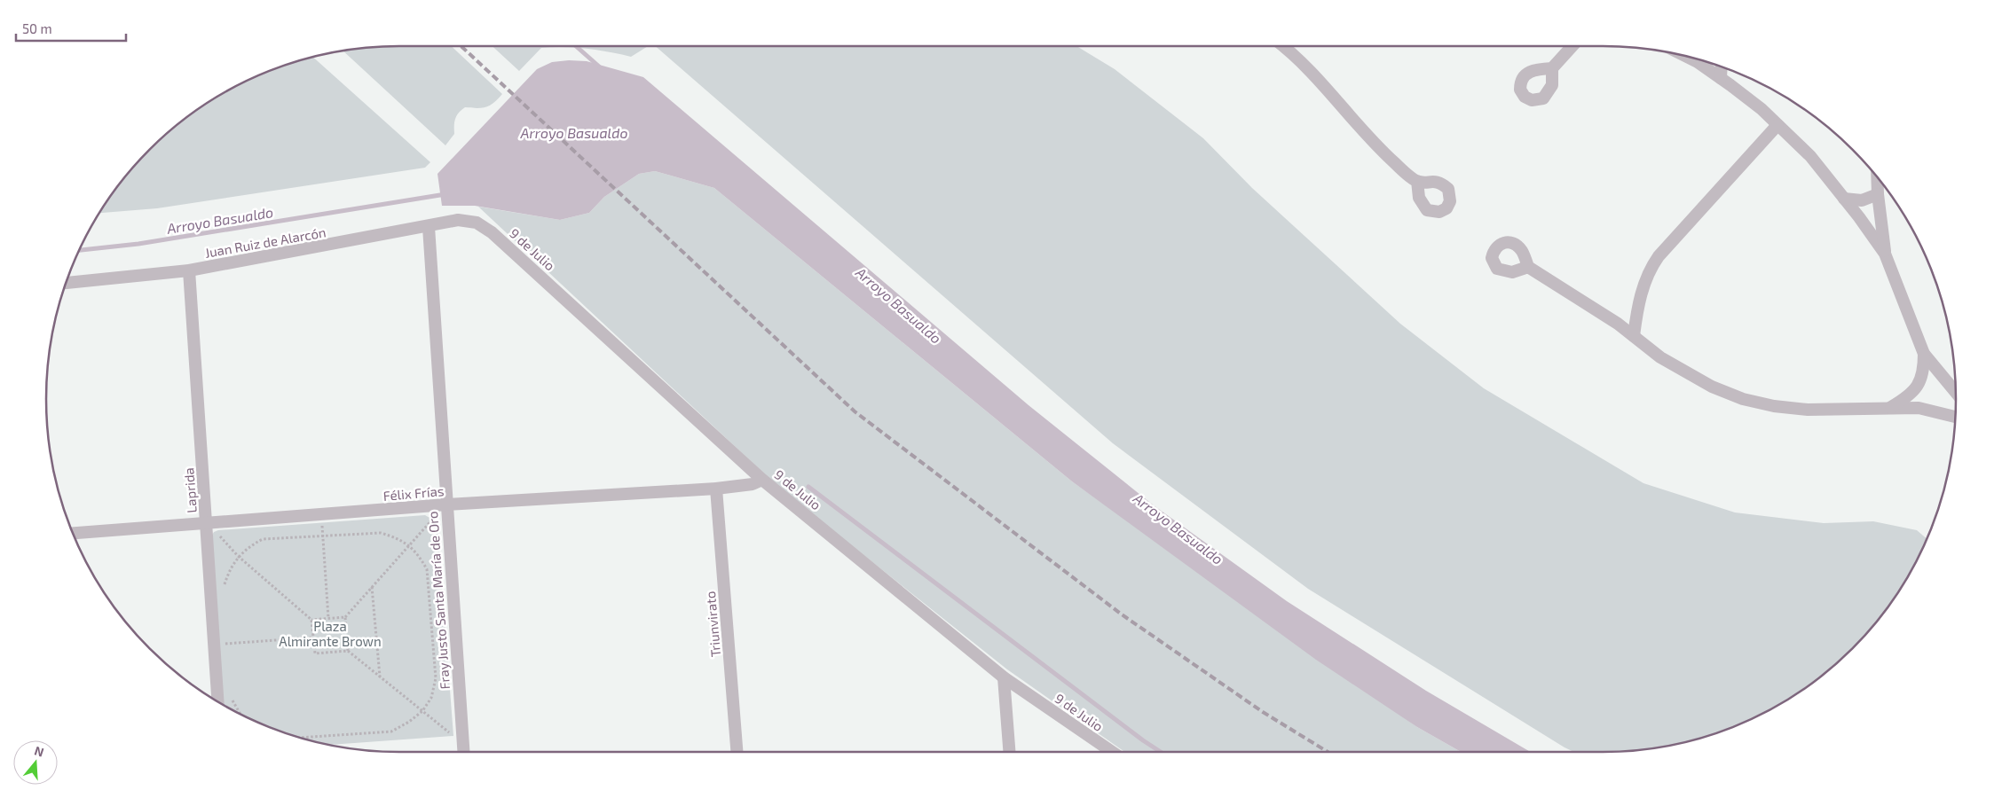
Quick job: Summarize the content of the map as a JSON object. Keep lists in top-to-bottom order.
{
  "streets": {
    "street": [
      "Juan Ruiz de Alarcón",
      "9 de Julio",
      "Laprida",
      "Félix Frías",
      "Fray Justo Santa María de Oro",
      "Triunvirato"
    ]
  },
  "crossings": [
    ["Juan Ruiz de Alarcón", "9 de Julio"],
    ["Juan Ruiz de Alarcón", "Laprida"],
    ["Juan Ruiz de Alarcón", "Fray Justo Santa María de Oro"],
    ["9 de Julio", "Félix Frías"],
    ["Laprida", "Félix Frías"],
    ["Félix Frías", "Fray Justo Santa María de Oro"],
    ["Félix Frías", "Triunvirato"]
  ],
  "water": ["Arroyo Basualdo"],
  "parks": ["Plaza Almirante Brown"],
  "scale_bar": "50 m",
  "north": "top"
}
